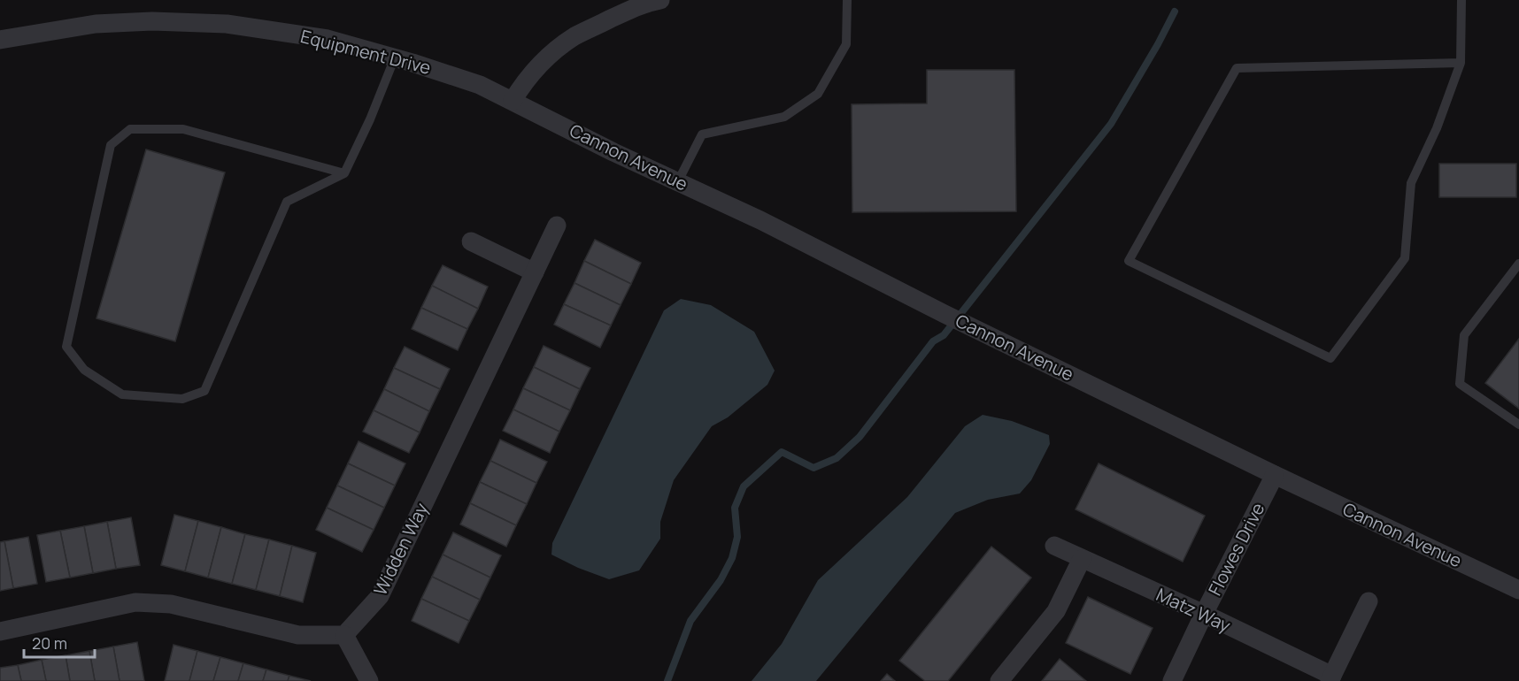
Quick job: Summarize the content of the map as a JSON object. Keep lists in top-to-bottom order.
{
  "streets": {
    "street": [
      "Equipment Drive",
      "Cannon Avenue",
      "Widden Way",
      "Flowes Drive",
      "Matz Way"
    ]
  },
  "crossings": [
    ["Equipment Drive", "Cannon Avenue"],
    ["Cannon Avenue", "Flowes Drive"],
    ["Flowes Drive", "Matz Way"]
  ],
  "scale_bar": "20 m"
}
